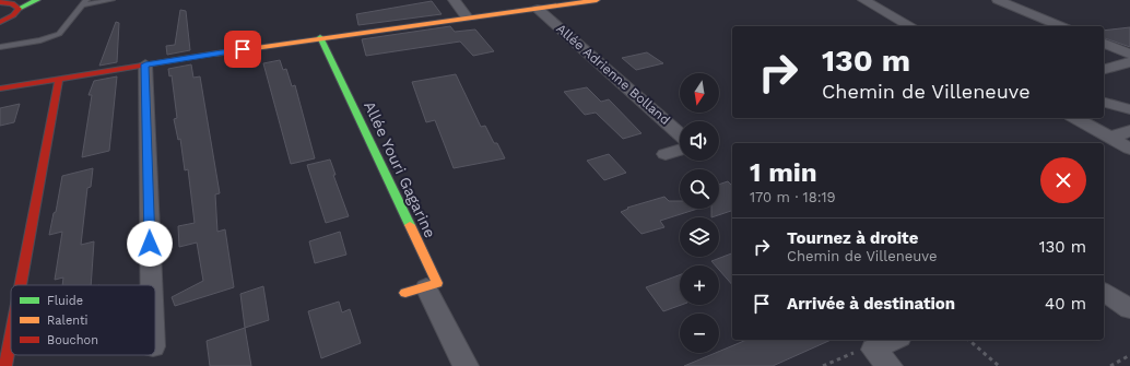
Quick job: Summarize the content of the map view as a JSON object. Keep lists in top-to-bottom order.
{
  "streets": {
    "street": ["Allée Adrienne Bolland", "Allée Youri Gagarine"]
  },
  "legend": ["Fluide", "Ralenti", "Bouchon"],
  "north": "bottom",
  "page": {
    "turn": ["130 m", "Chemin de Villeneuve"],
    "map_buttons": ["+", "−"],
    "heading": ["1 min", "170 m · 18:19"],
    "list": [
      {
        "name": "Tournez à droite",
        "note": "Chemin de Villeneuve",
        "value": "130 m"
      },
      {
        "name": "Arrivée à destination",
        "value": "40 m"
      }
    ]
  }
}
